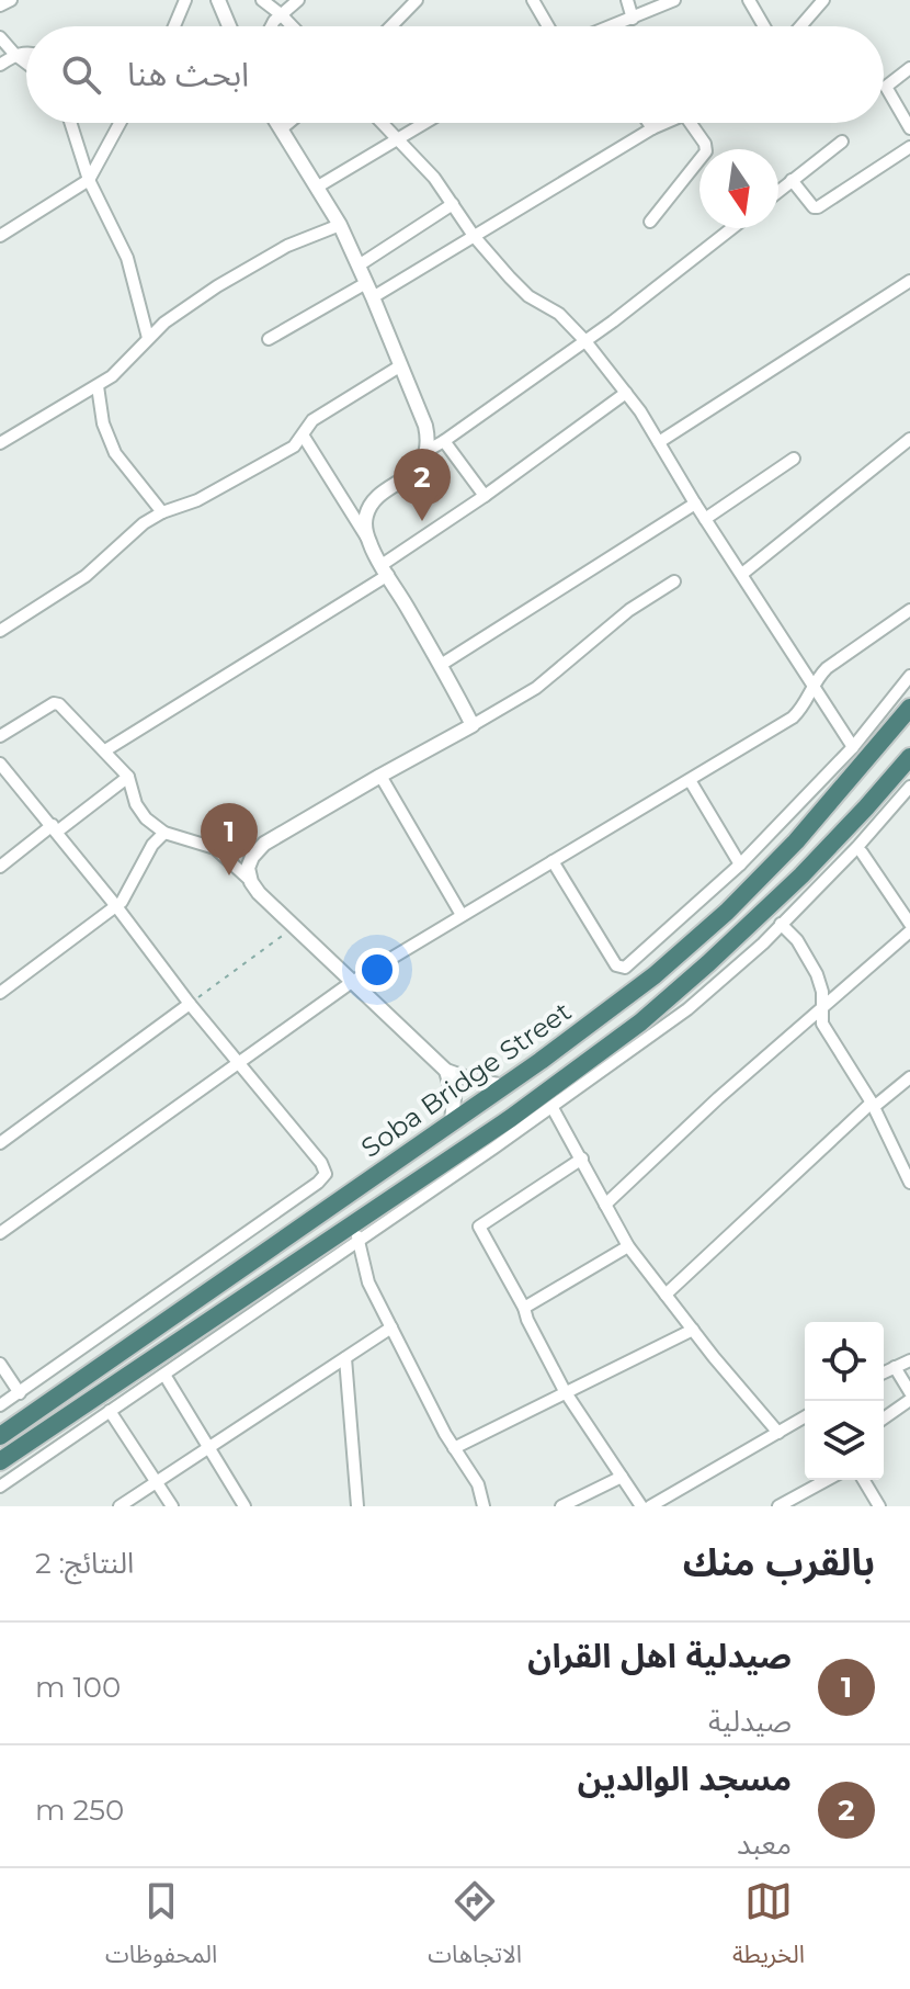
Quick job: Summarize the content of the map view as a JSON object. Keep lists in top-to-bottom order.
{
  "streets": {
    "highway": ["Soba Bridge Street"]
  },
  "north": "bottom",
  "page": {
    "search": "ابحث هنا",
    "pins": ["2", "1"],
    "heading": ["بالقرب منك", "النتائج: 2"],
    "list": [
      {
        "mark": "1",
        "name": "صيدلية اهل القران",
        "note": "صيدلية",
        "value": "100 m"
      },
      {
        "mark": "2",
        "name": "مسجد الوالدين",
        "note": "معبد",
        "value": "250 m"
      }
    ],
    "nav": ["الخريطة", "الاتجاهات", "المحفوظات"]
  }
}
